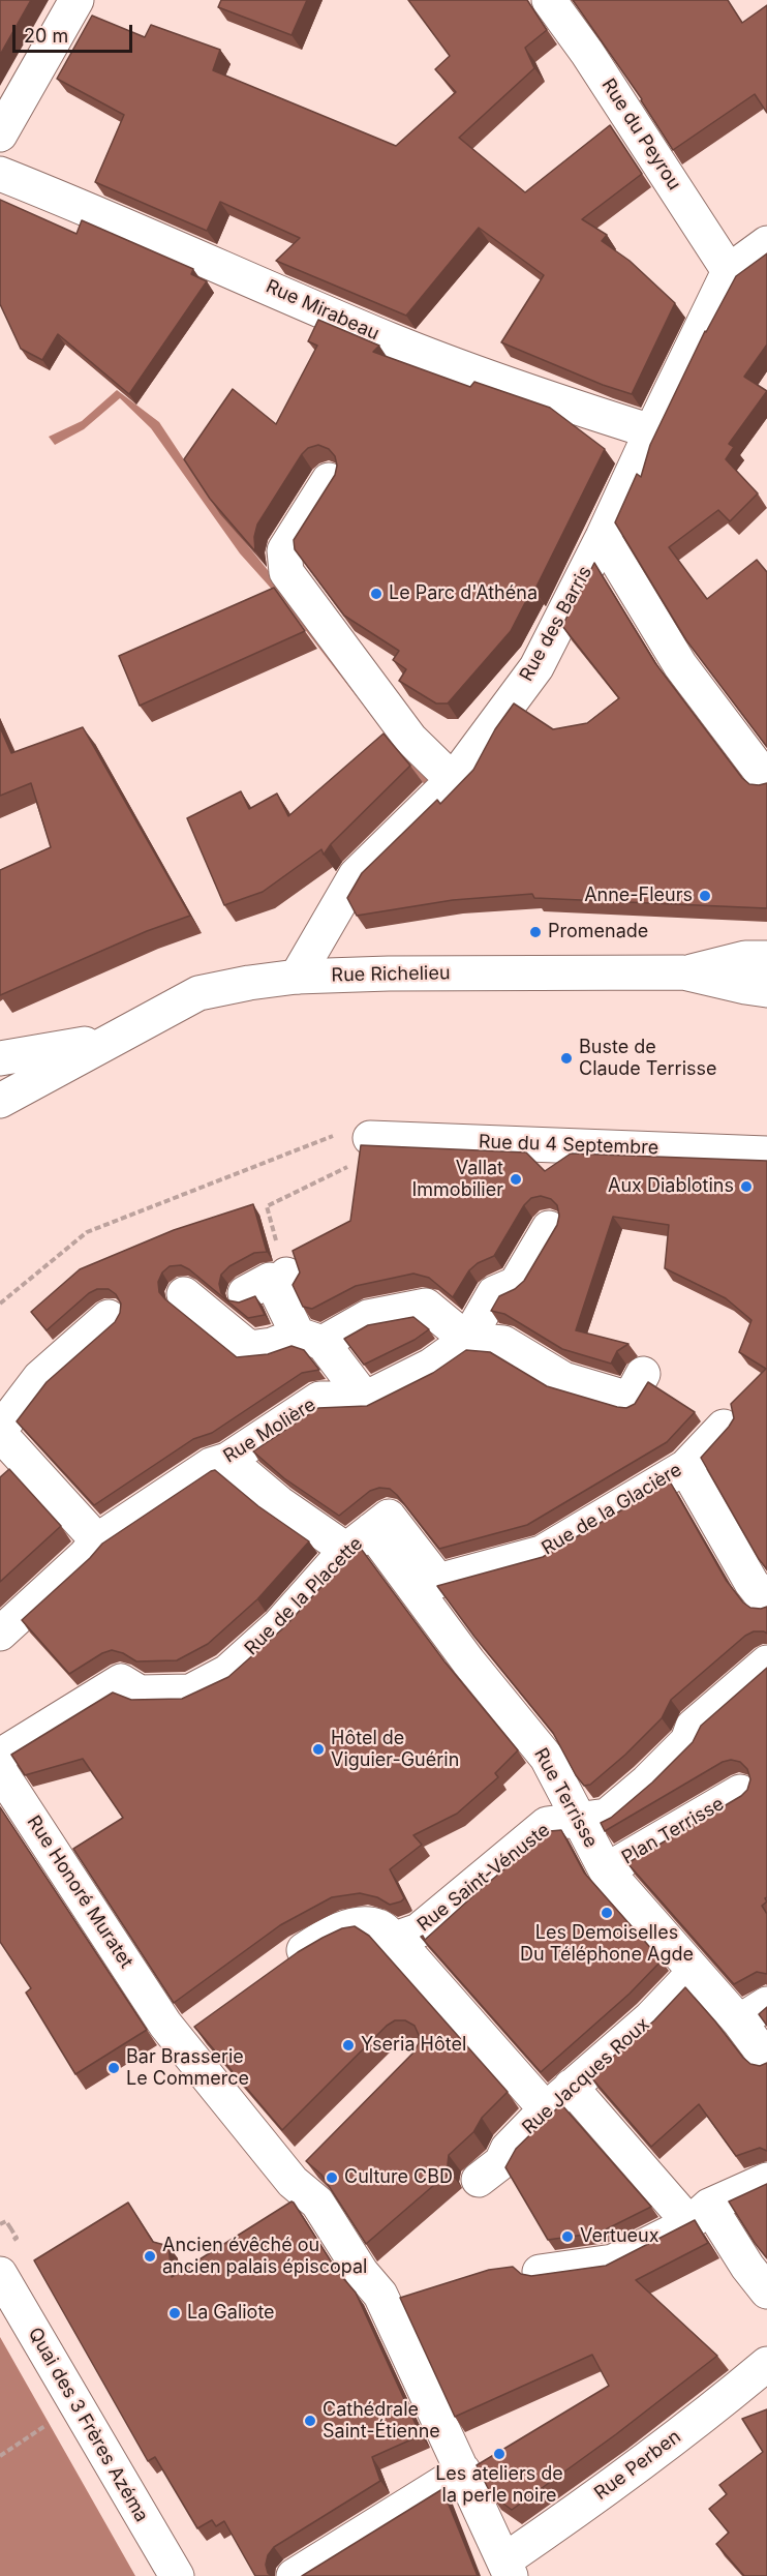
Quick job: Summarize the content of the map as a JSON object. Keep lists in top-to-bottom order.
{
  "streets": {
    "street": [
      "Rue du Peyrou",
      "Rue Mirabeau",
      "Rue des Barris",
      "Rue Richelieu",
      "Rue du 4 Septembre",
      "Rue Molière",
      "Rue de la Glacière",
      "Rue de la Placette",
      "Rue Terrisse",
      "Plan Terrisse",
      "Rue Saint-Vénuste",
      "Rue Honoré Muratet",
      "Rue Jacques Roux",
      "Quai des 3 Frères Azéma",
      "Rue Perben"
    ]
  },
  "crossings": [
    ["Rue du Peyrou", "Rue des Barris"],
    ["Rue Mirabeau", "Rue des Barris"],
    ["Rue des Barris", "Rue Richelieu"],
    ["Rue de la Glacière", "Rue de la Placette"],
    ["Rue de la Glacière", "Rue Terrisse"],
    ["Rue de la Placette", "Rue Terrisse"],
    ["Rue Terrisse", "Plan Terrisse"],
    ["Rue Terrisse", "Rue Saint-Vénuste"],
    ["Rue Terrisse", "Rue Jacques Roux"],
    ["Rue Honoré Muratet", "Rue Perben"]
  ],
  "places": [
    "Le Parc d'Athéna",
    "Anne-Fleurs",
    "Promenade",
    "Buste de Claude Terrisse",
    "Vallat Immobilier",
    "Aux Diablotins",
    "Hôtel de Viguier-Guérin",
    "Les Demoiselles Du Téléphone Agde",
    "Yseria Hôtel",
    "Bar Brasserie Le Commerce",
    "Culture CBD",
    "Vertueux",
    "Ancien évêché ou ancien palais épiscopal",
    "La Galiote",
    "Cathédrale Saint-Étienne",
    "Les ateliers de la perle noire"
  ],
  "scale_bar": "20 m"
}
